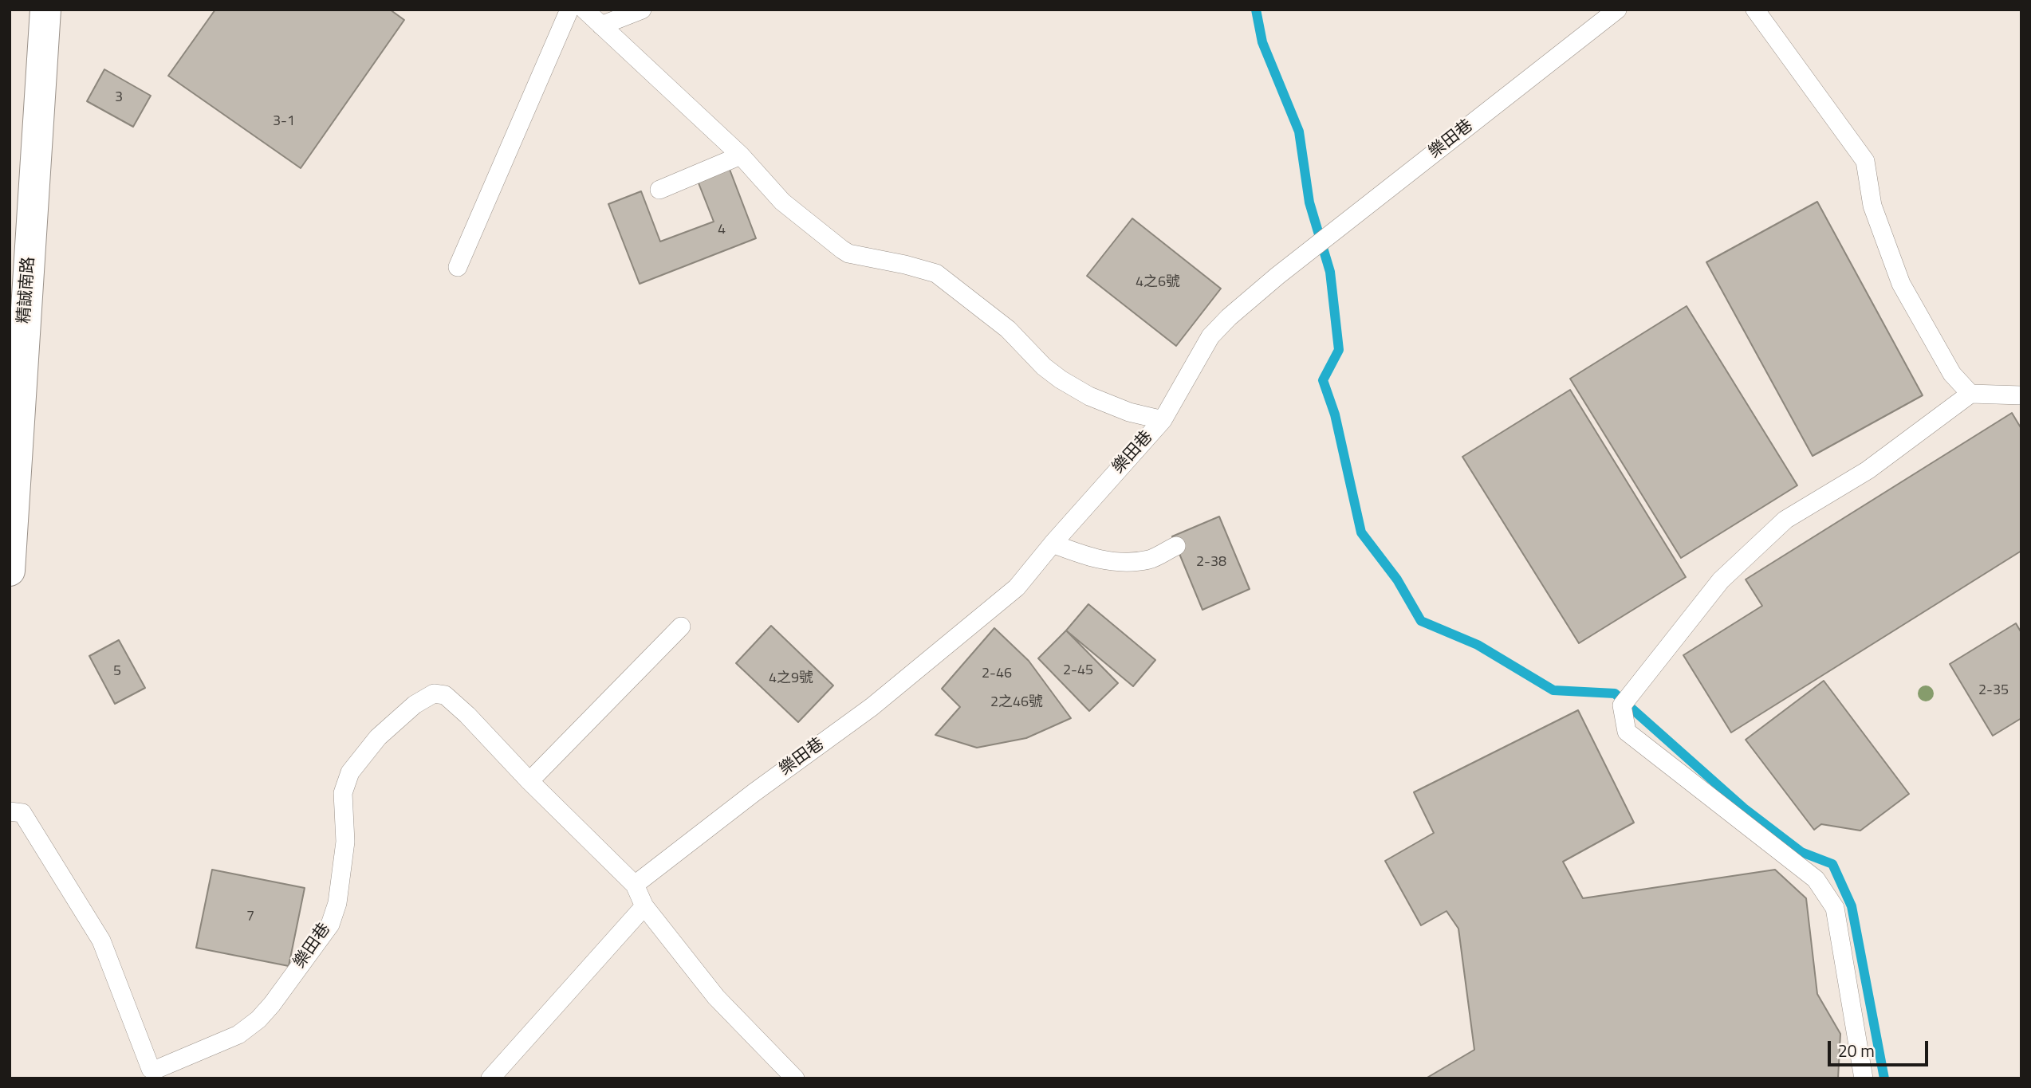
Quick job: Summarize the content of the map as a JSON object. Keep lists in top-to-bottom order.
{
  "streets": {
    "street": ["精誠南路"],
    "lane": ["樂田巷"]
  },
  "house_numbers": [
    "3",
    "3-1",
    "4",
    "4之6號",
    "2-38",
    "2-45",
    "5",
    "2-46",
    "4之9號",
    "2-35",
    "2之46號",
    "7"
  ],
  "scale_bar": "20 m"
}
